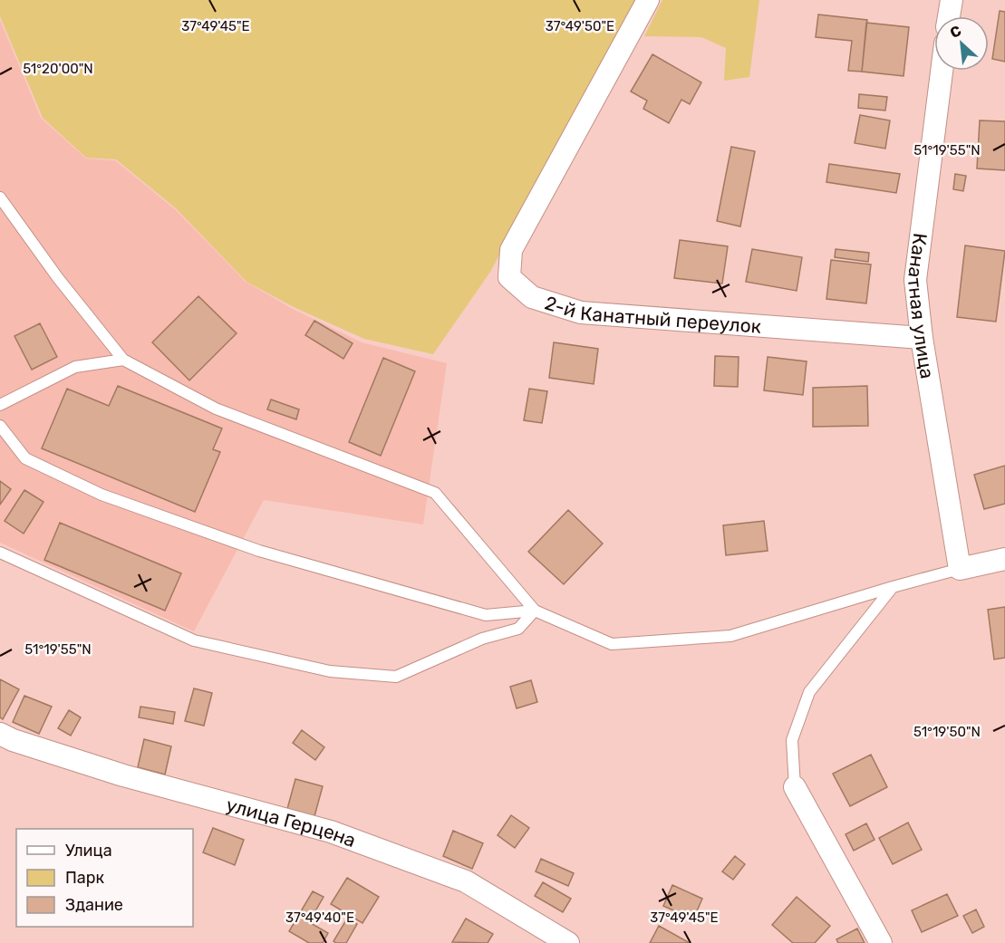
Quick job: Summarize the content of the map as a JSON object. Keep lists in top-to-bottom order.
{
  "streets": {
    "street": ["Канатная улица", "2-й Канатный переулок", "улица Герцена"]
  },
  "crossings": [
    ["Канатная улица", "2-й Канатный переулок"]
  ],
  "legend": ["Улица", "Парк", "Здание"],
  "north": "top left",
  "coordinates": [
    "37°49'45\"E",
    "37°49'50\"E",
    "51°20'00\"N",
    "51°19'55\"N",
    "51°19'50\"N",
    "37°49'40\"E"
  ]
}
